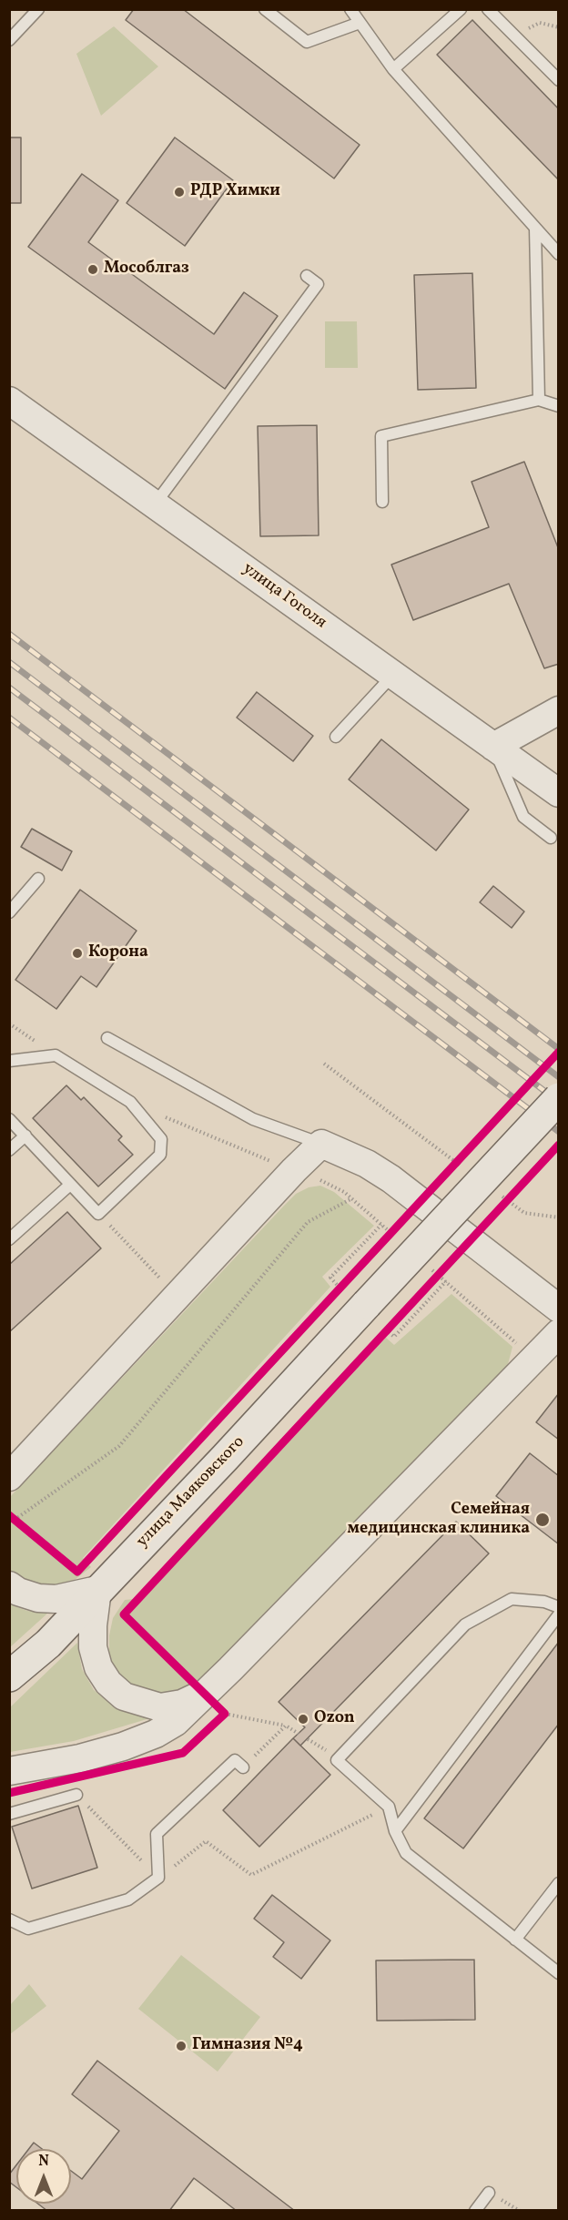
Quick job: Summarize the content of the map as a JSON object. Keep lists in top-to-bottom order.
{
  "streets": {
    "main road": ["улица Маяковского"],
    "street": ["улица Гоголя"]
  },
  "places": [
    "РДР Химки",
    "Мособлгаз",
    "Корона",
    "Семейная медицинская клиника",
    "Ozon",
    "Гимназия №4"
  ],
  "north": "top"
}
